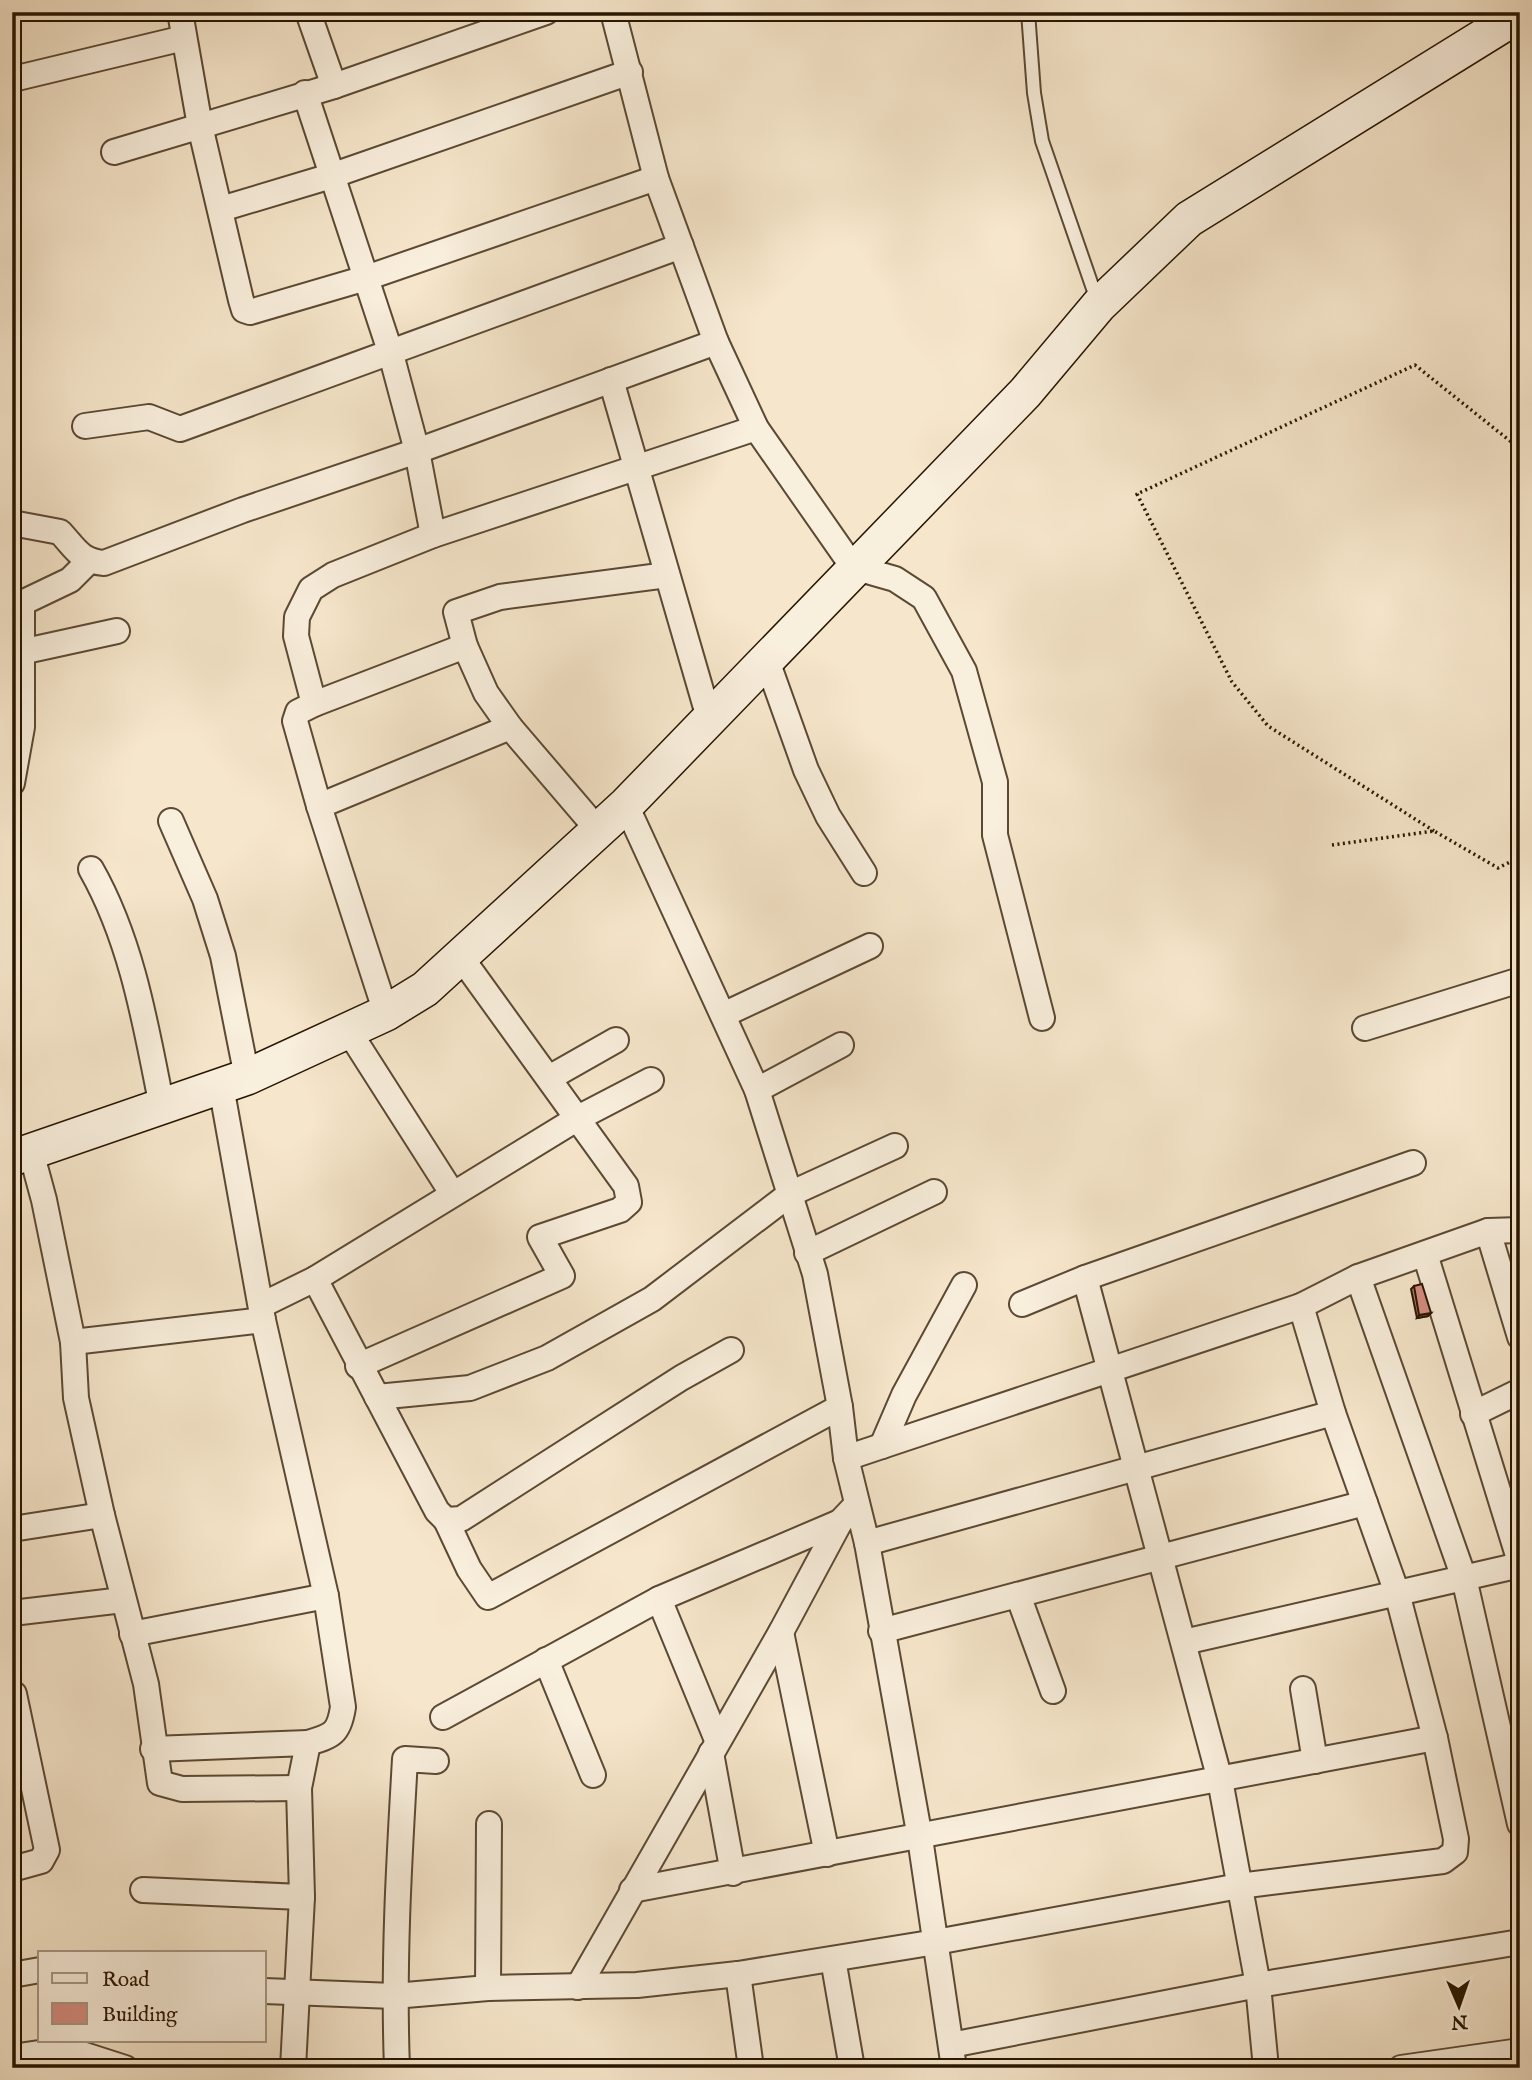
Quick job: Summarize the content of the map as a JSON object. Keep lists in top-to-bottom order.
{
  "legend": ["Road", "Building"],
  "north": "bottom"
}
